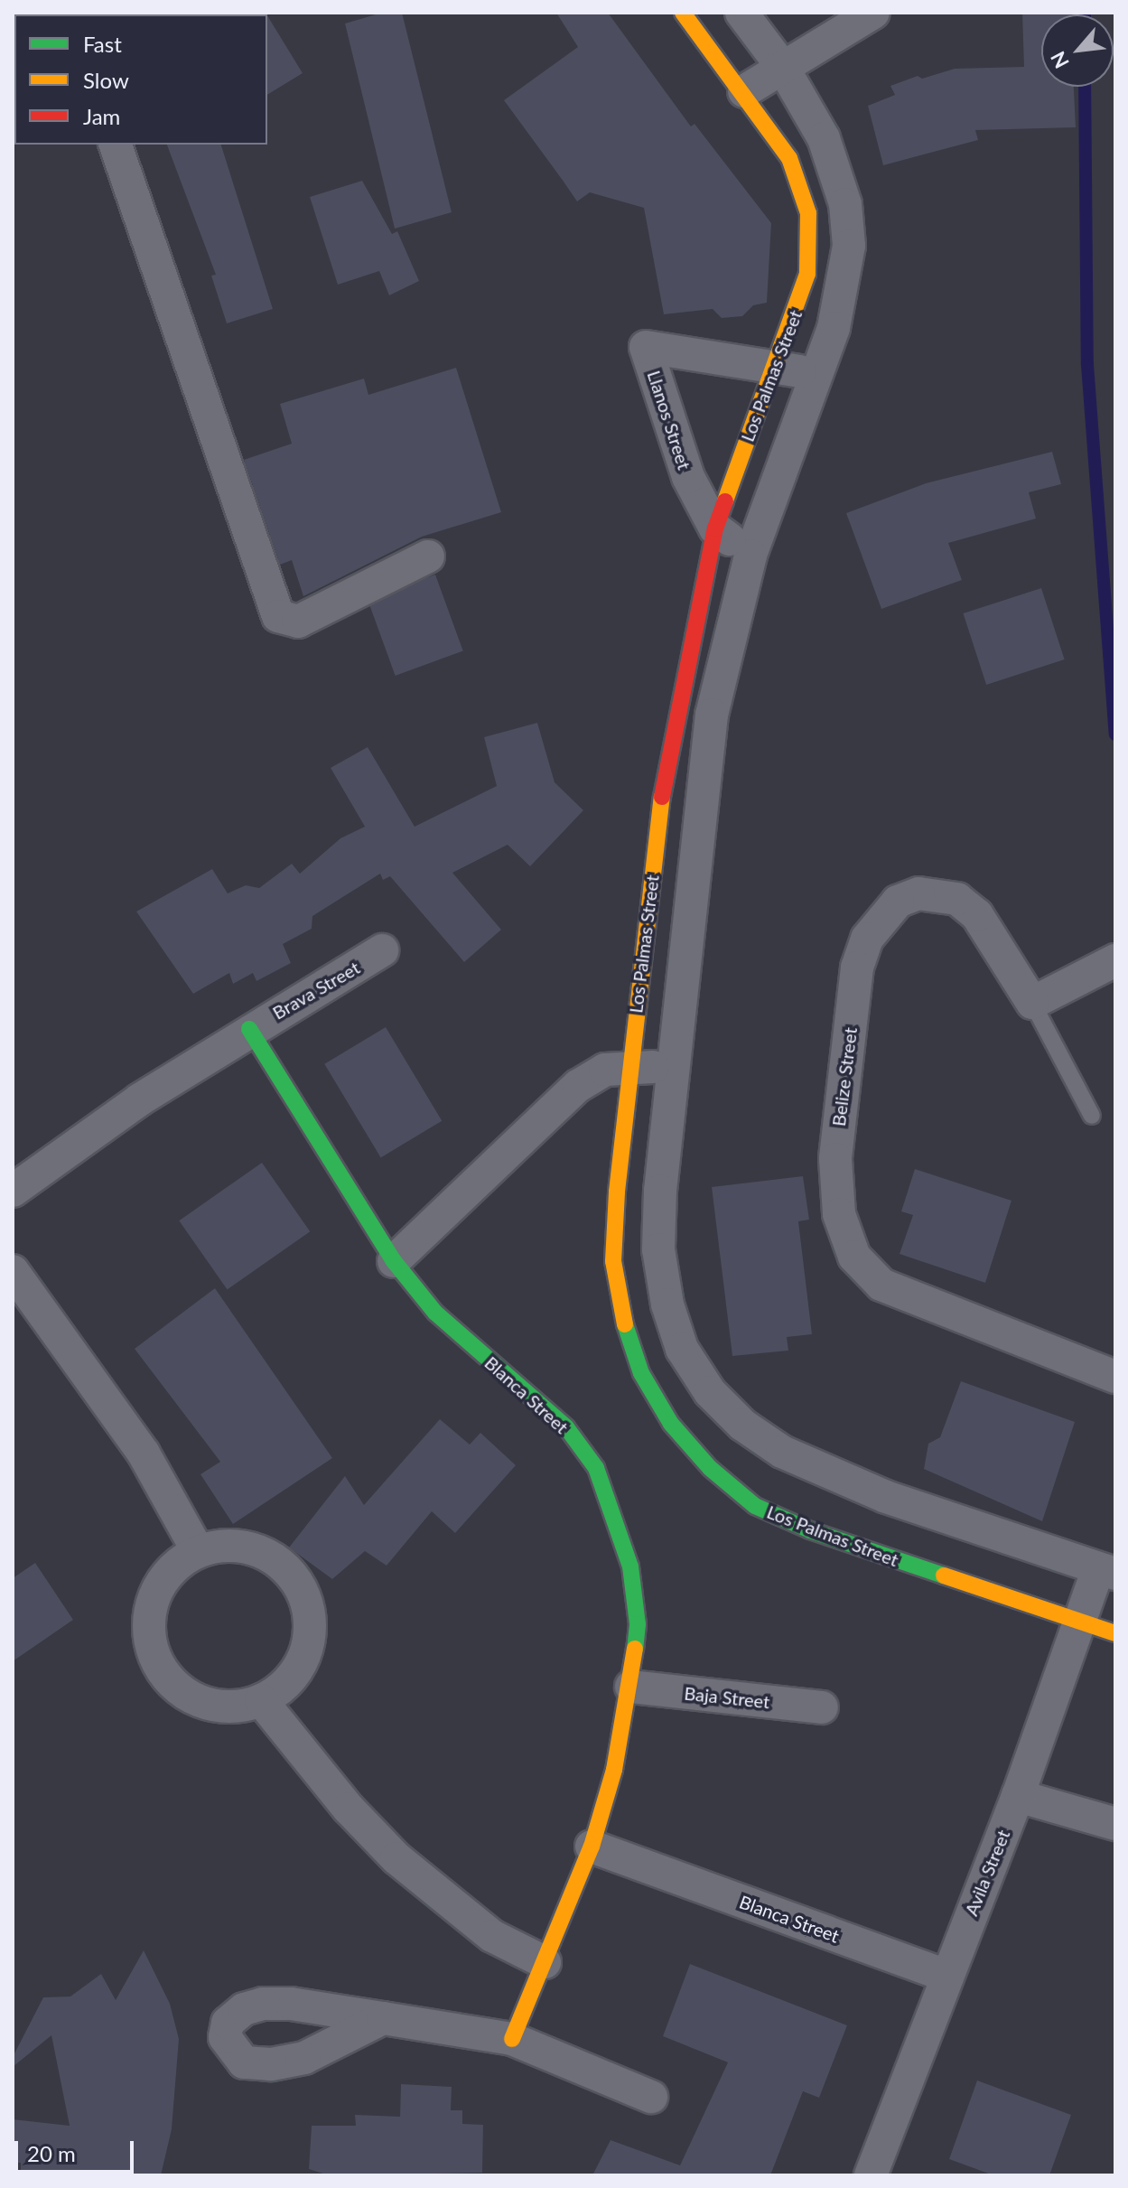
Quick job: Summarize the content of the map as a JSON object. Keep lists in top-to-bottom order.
{
  "streets": {
    "street": [
      "Los Palmas Street",
      "Llanos Street",
      "Brava Street",
      "Belize Street",
      "Blanca Street",
      "Baja Street",
      "Avila Street"
    ]
  },
  "crossings": [
    ["Los Palmas Street", "Llanos Street"],
    ["Los Palmas Street", "Avila Street"],
    ["Brava Street", "Blanca Street"],
    ["Blanca Street", "Baja Street"],
    ["Blanca Street", "Avila Street"]
  ],
  "legend": ["Fast", "Slow", "Jam"],
  "scale_bar": "20 m",
  "north": "bottom left"
}
